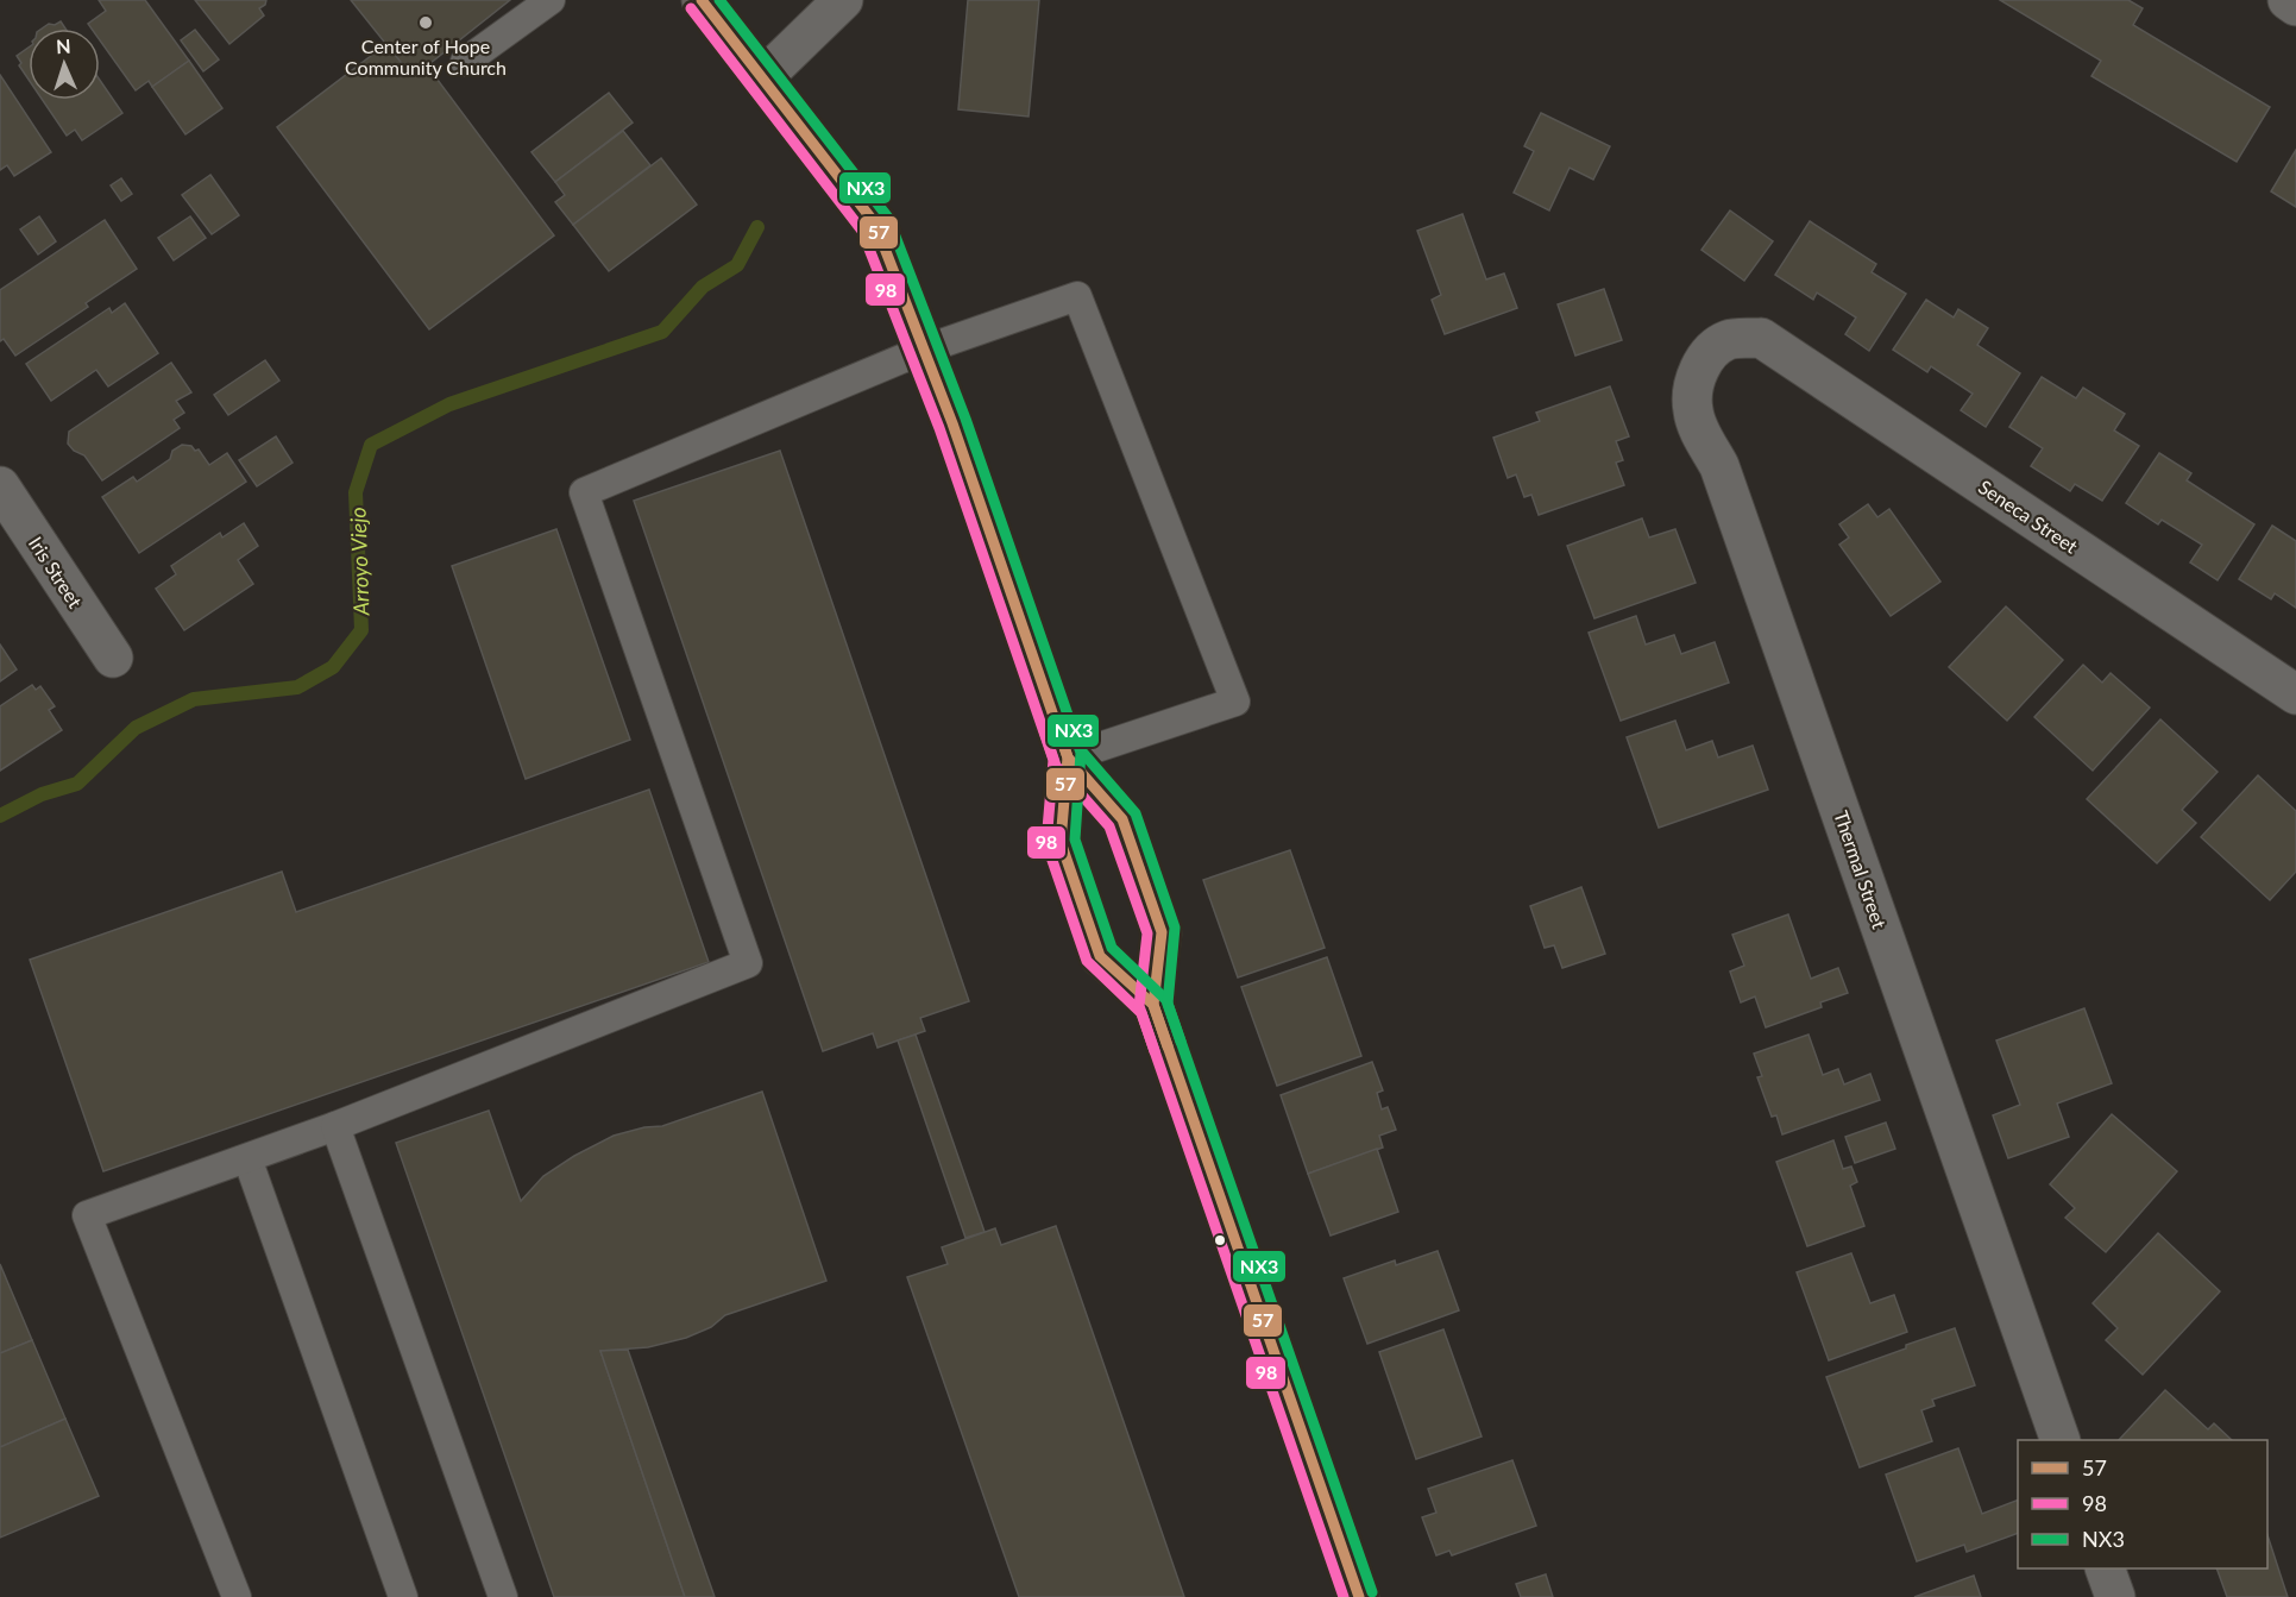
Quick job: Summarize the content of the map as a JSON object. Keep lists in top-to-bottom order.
{
  "streets": {
    "street": ["Seneca Street", "Iris Street", "Thermal Street"]
  },
  "crossings": [
    ["Seneca Street", "Thermal Street"]
  ],
  "water": ["Arroyo Viejo"],
  "places": ["Center of Hope Community Church"],
  "lines": ["transit line 57", "transit line NX3", "transit line 98"],
  "legend": ["57", "98", "NX3"],
  "north": "top"
}
